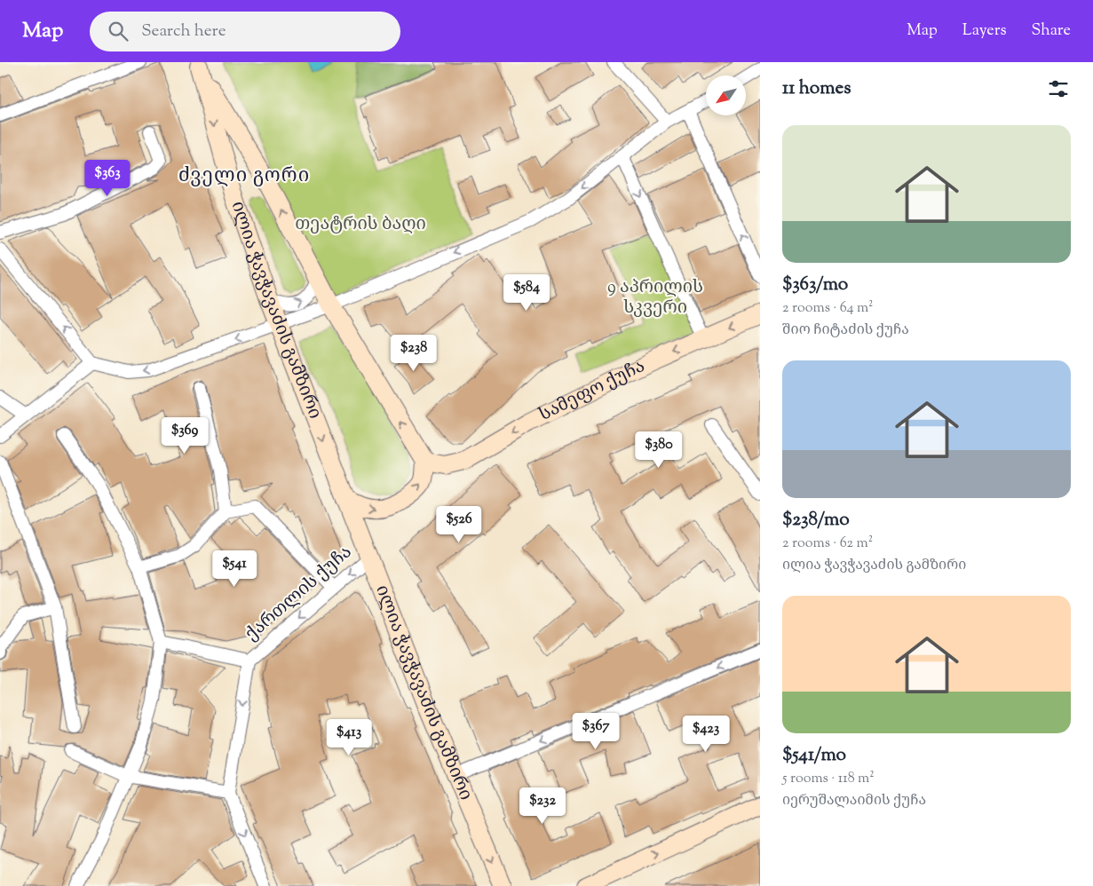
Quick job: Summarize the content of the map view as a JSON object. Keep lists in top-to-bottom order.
{
  "streets": {
    "main road": ["ილია ჭავჭავაძის გამზირი", "სამეფო ქუჩა"],
    "street": ["ქართლის ქუჩა"]
  },
  "crossings": [
    ["ილია ჭავჭავაძის გამზირი", "სამეფო ქუჩა"],
    ["ილია ჭავჭავაძის გამზირი", "ქართლის ქუჩა"]
  ],
  "one_way": ["სამეფო ქუჩა"],
  "districts": ["ძველი გორი"],
  "parks": ["თეატრის ბაღი", "9 აპრილის სკვერი"],
  "north": "bottom left",
  "page": {
    "header": "Map",
    "search": "Search here",
    "nav": ["Map", "Layers", "Share"],
    "heading": "11 homes",
    "list": [
      {
        "name": "$363/mo",
        "note": "2 rooms · 64 m² · შიო ჩიტაძის ქუჩა"
      },
      {
        "name": "$238/mo",
        "note": "2 rooms · 62 m² · ილია ჭავჭავაძის გამზირი"
      },
      {
        "name": "$541/mo",
        "note": "5 rooms · 118 m² · იერუშალაიმის ქუჩა"
      }
    ],
    "price": [
      "$363",
      "$584",
      "$238",
      "$369",
      "$380",
      "$526",
      "$541",
      "$367",
      "$423",
      "$413",
      "$232"
    ]
  }
}
